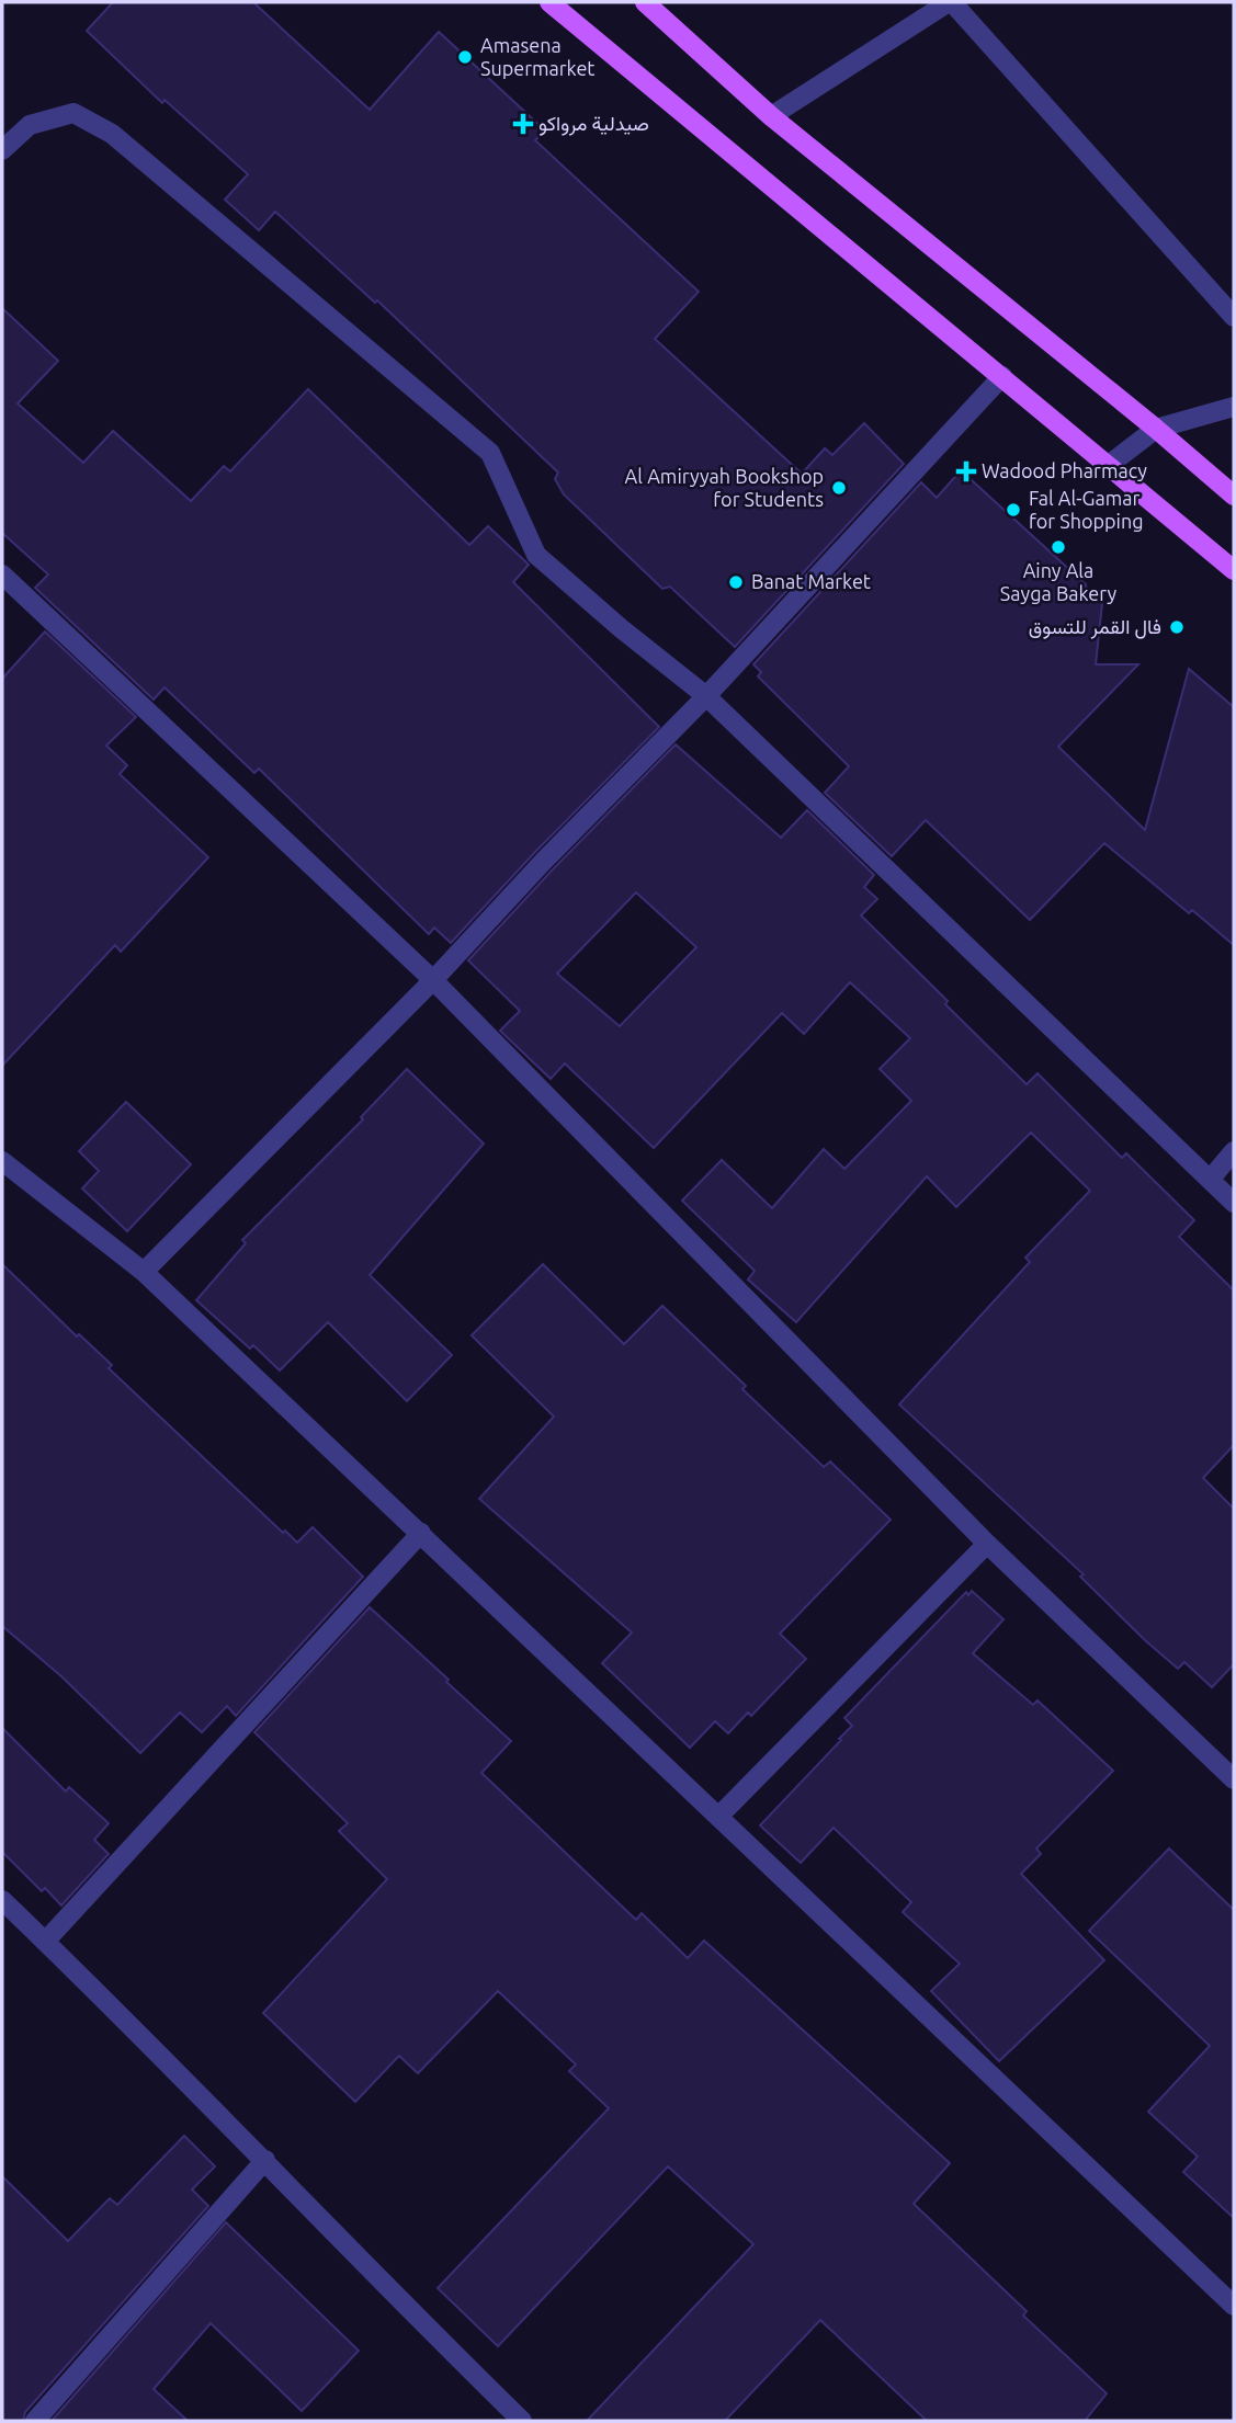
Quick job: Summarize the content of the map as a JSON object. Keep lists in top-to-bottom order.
{
  "places": {
    "other": [
      "Amasena Supermarket",
      "Al Amiryyah Bookshop for Students",
      "Fal Al-Gamar for Shopping",
      "Ainy Ala Sayga Bakery",
      "Banat Market",
      "فال القمر للتسوق"
    ],
    "health": ["صيدلية مرواكو", "Wadood Pharmacy"]
  }
}
